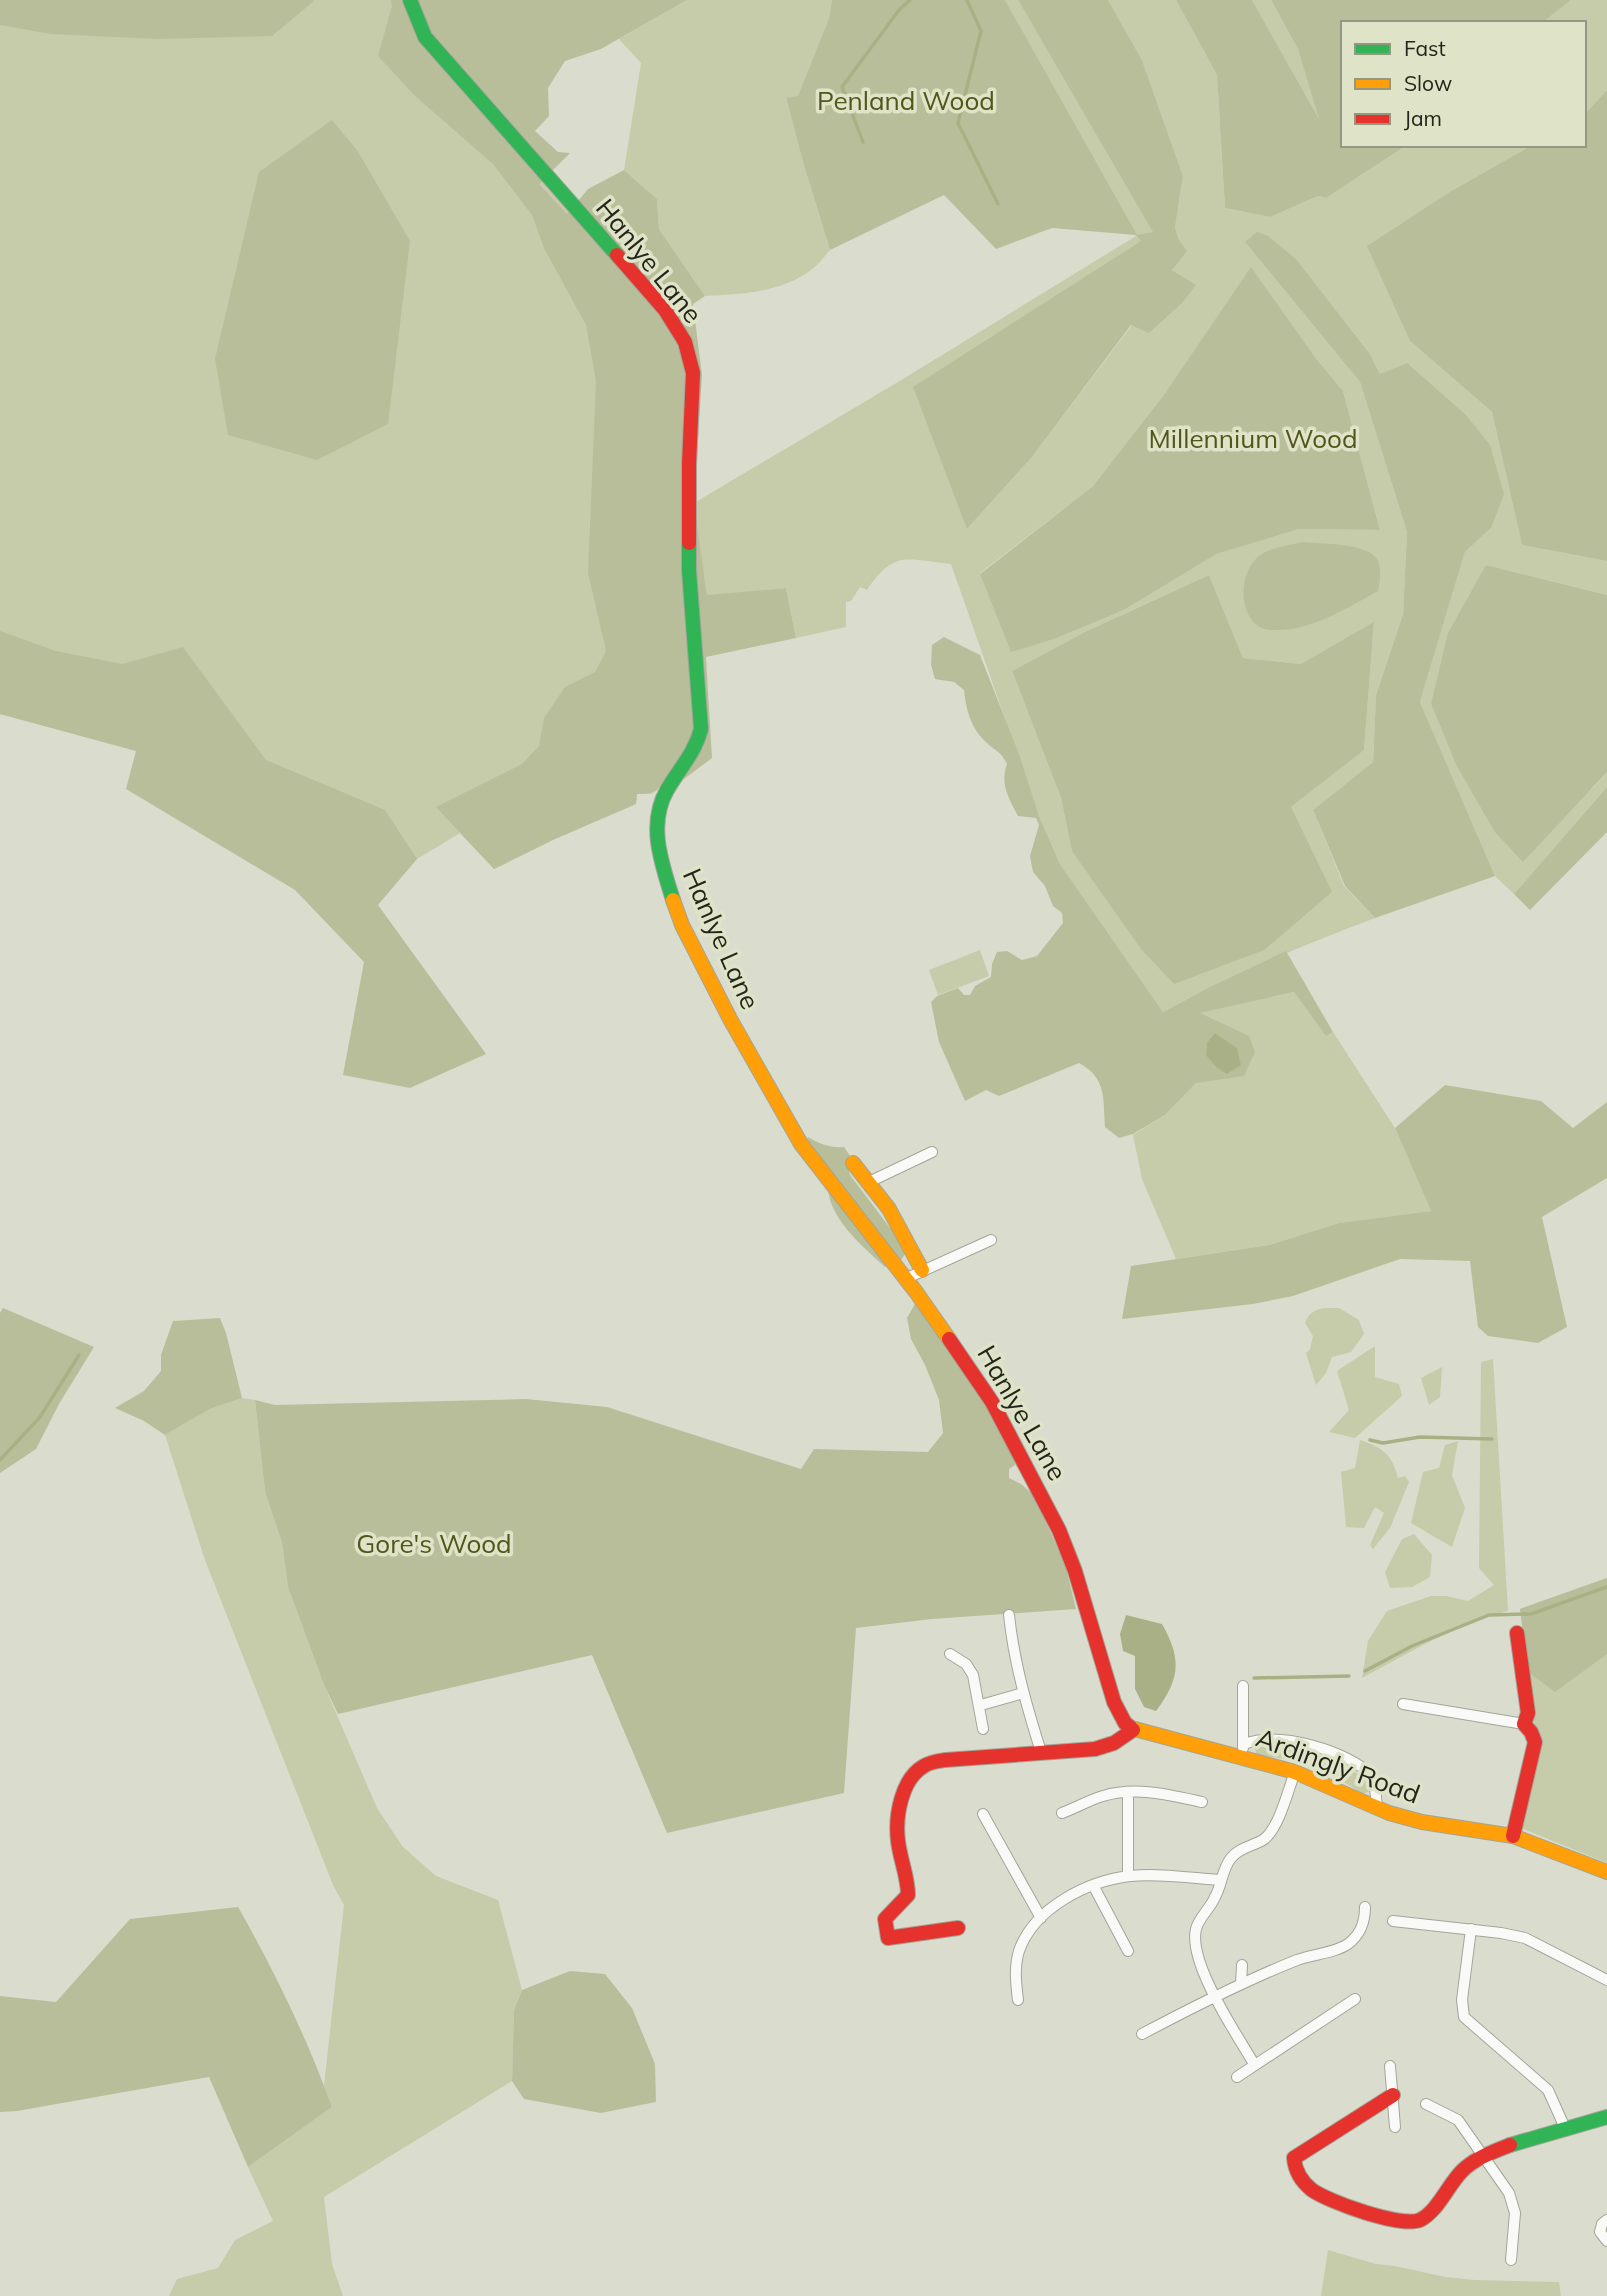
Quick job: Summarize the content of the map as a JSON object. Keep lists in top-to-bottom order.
{
  "streets": {
    "street": ["Hanlye Lane", "Ardingly Road"]
  },
  "crossings": [
    ["Hanlye Lane", "Ardingly Road"]
  ],
  "parks": ["Penland Wood", "Millennium Wood", "Gore's Wood"],
  "legend": ["Fast", "Slow", "Jam"]
}
